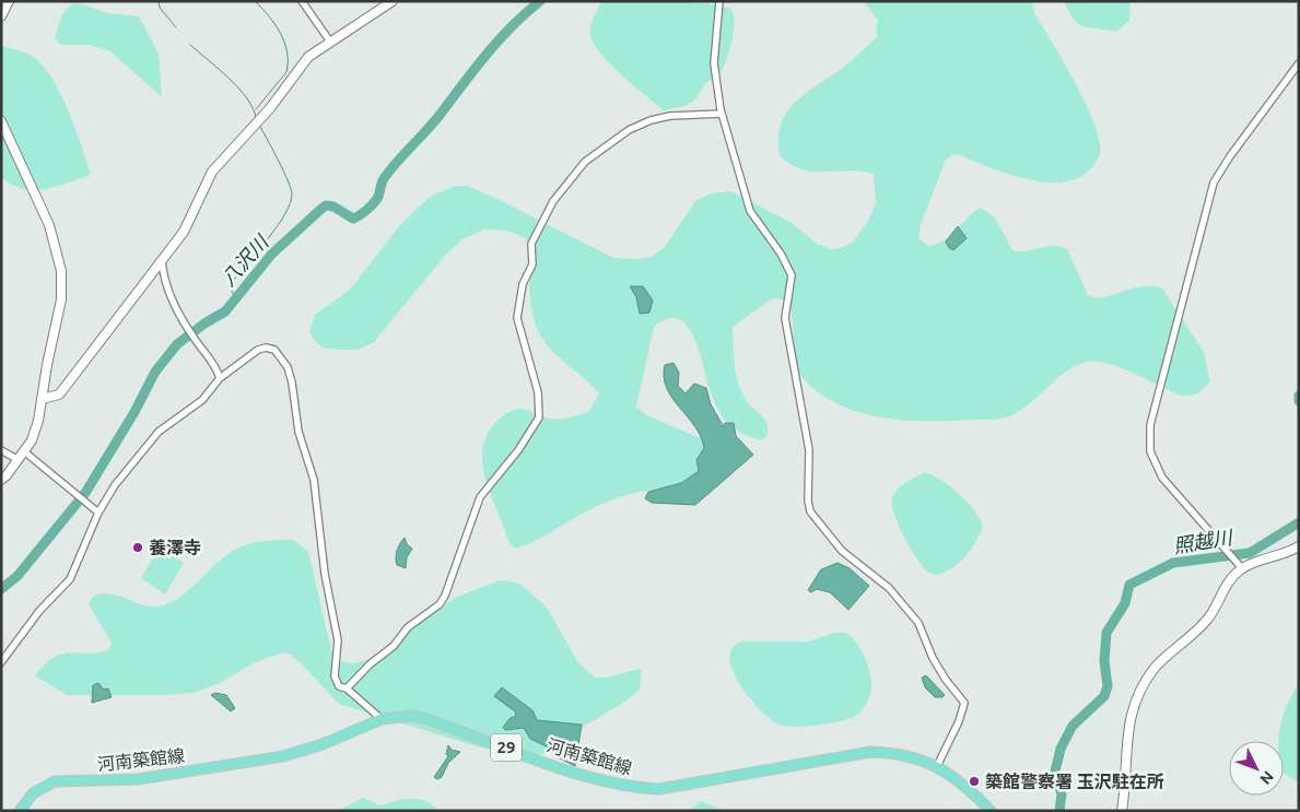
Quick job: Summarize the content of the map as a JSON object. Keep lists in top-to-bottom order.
{
  "streets": {
    "main road": ["29", "河南築館線"]
  },
  "water": ["八沢川", "照越川"],
  "places": ["養澤寺", "築館警察署 玉沢駐在所"],
  "north": "bottom right"
}
